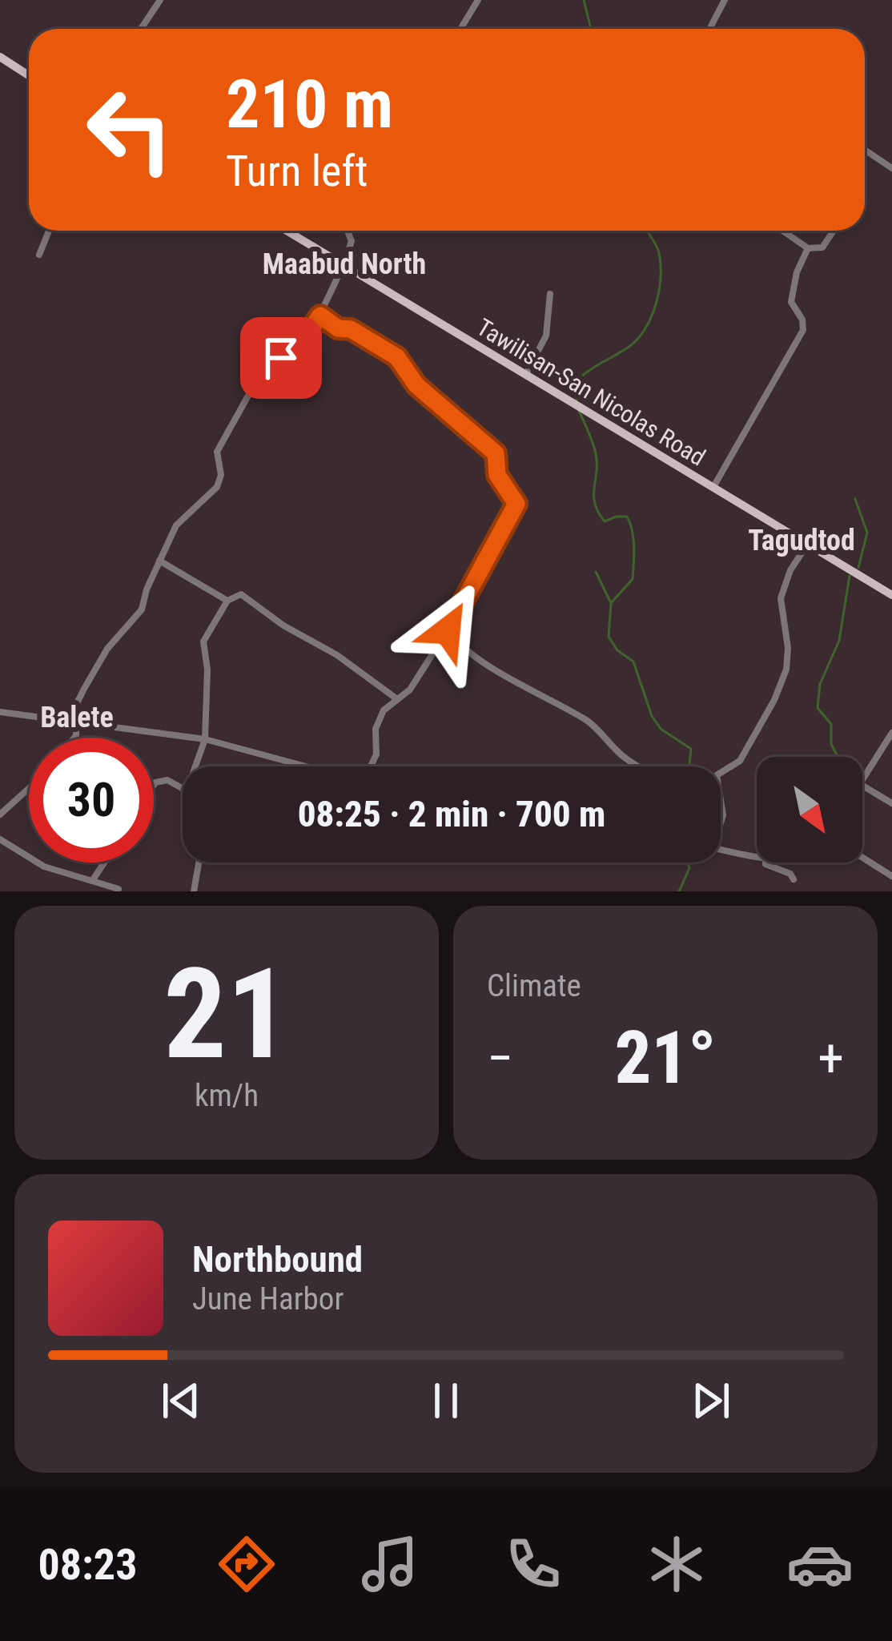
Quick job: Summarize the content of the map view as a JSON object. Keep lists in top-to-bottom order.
{
  "streets": {
    "main road": ["Tawilisan-San Nicolas Road"]
  },
  "districts": ["Maabud North", "Tagudtod", "Balete"],
  "north": "bottom right",
  "page": {
    "turn": ["210 m", "Turn left"],
    "limit": "30",
    "trip": "08:25 · 2 min · 700 m",
    "tile": [
      ["21", "km/h"],
      "Climate"
    ],
    "heat": ["−", "21°", "+"],
    "song": ["Northbound", "June Harbor"],
    "tabs": "08:23"
  }
}
